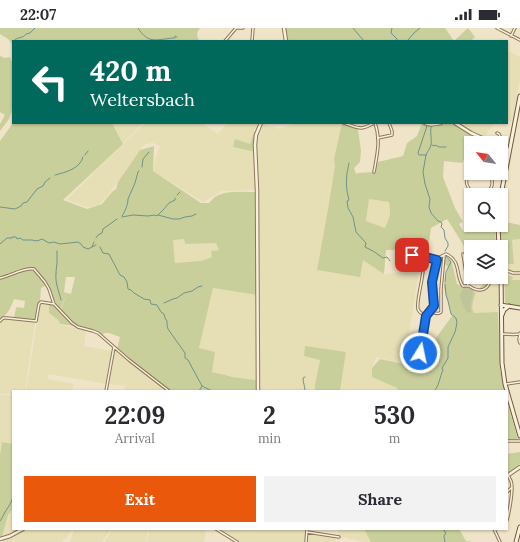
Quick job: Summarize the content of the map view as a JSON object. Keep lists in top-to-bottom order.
{
  "north": "top left",
  "page": {
    "status": "22:07",
    "turn": ["420 m", "Weltersbach"],
    "eta": [
      "22:09",
      "Arrival",
      "2",
      "min",
      "530",
      "m"
    ],
    "buttons": ["Exit", "Share"]
  }
}
